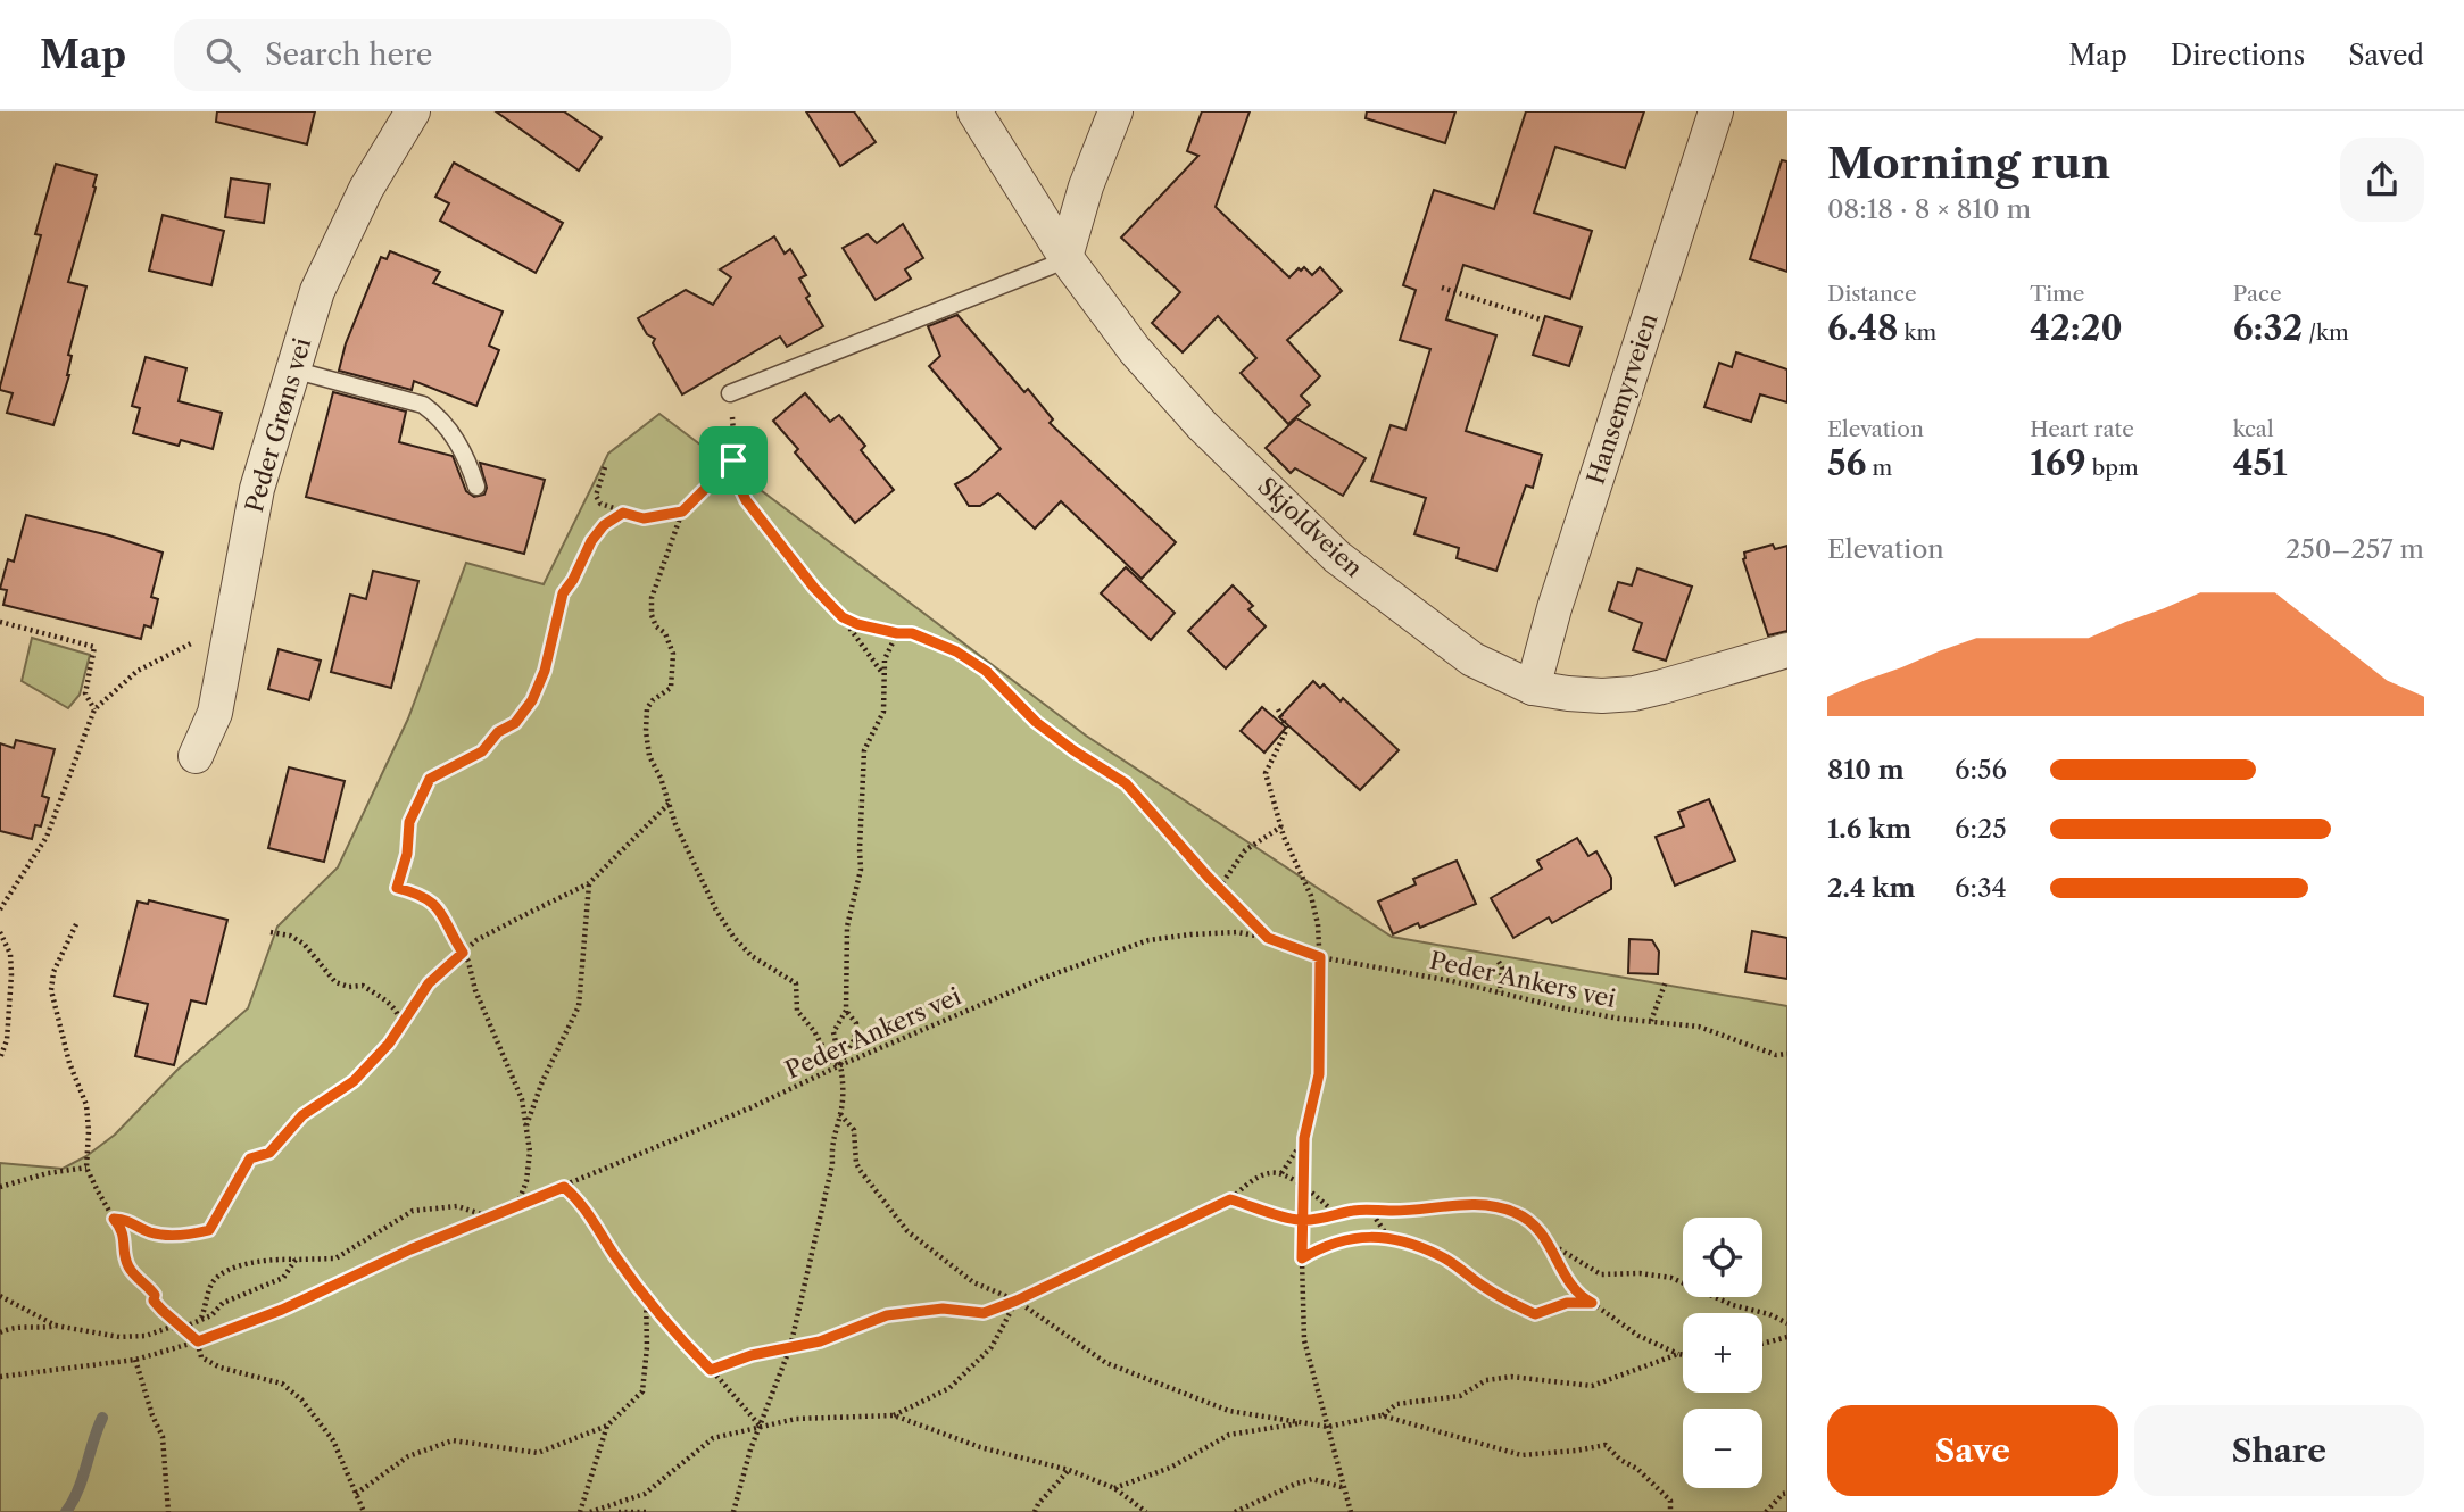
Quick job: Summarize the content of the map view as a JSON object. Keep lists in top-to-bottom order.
{
  "streets": {
    "street": ["Hansemyrveien", "Peder Grøns vei", "Skjoldveien"],
    "path": ["Peder Ankers vei"]
  },
  "crossings": [
    ["Hansemyrveien", "Skjoldveien"]
  ],
  "page": {
    "header": "Map",
    "search": "Search here",
    "nav": ["Map", "Directions", "Saved"],
    "heading": ["Morning run", "08:18 · 8 × 810 m"],
    "stats": [
      ["Distance", "6.48 km"],
      ["Time", "42:20"],
      ["Pace", "6:32 /km"],
      ["Elevation", "56 m"],
      ["Heart rate", "169 bpm"],
      ["kcal", "451"]
    ],
    "chart": ["Elevation", "250–257 m"],
    "list": [
      {
        "name": "810 m",
        "note": "6:56"
      },
      {
        "name": "1.6 km",
        "note": "6:25"
      },
      {
        "name": "2.4 km",
        "note": "6:34"
      }
    ],
    "map_buttons": ["+", "−"],
    "buttons": ["Save", "Share"]
  }
}
